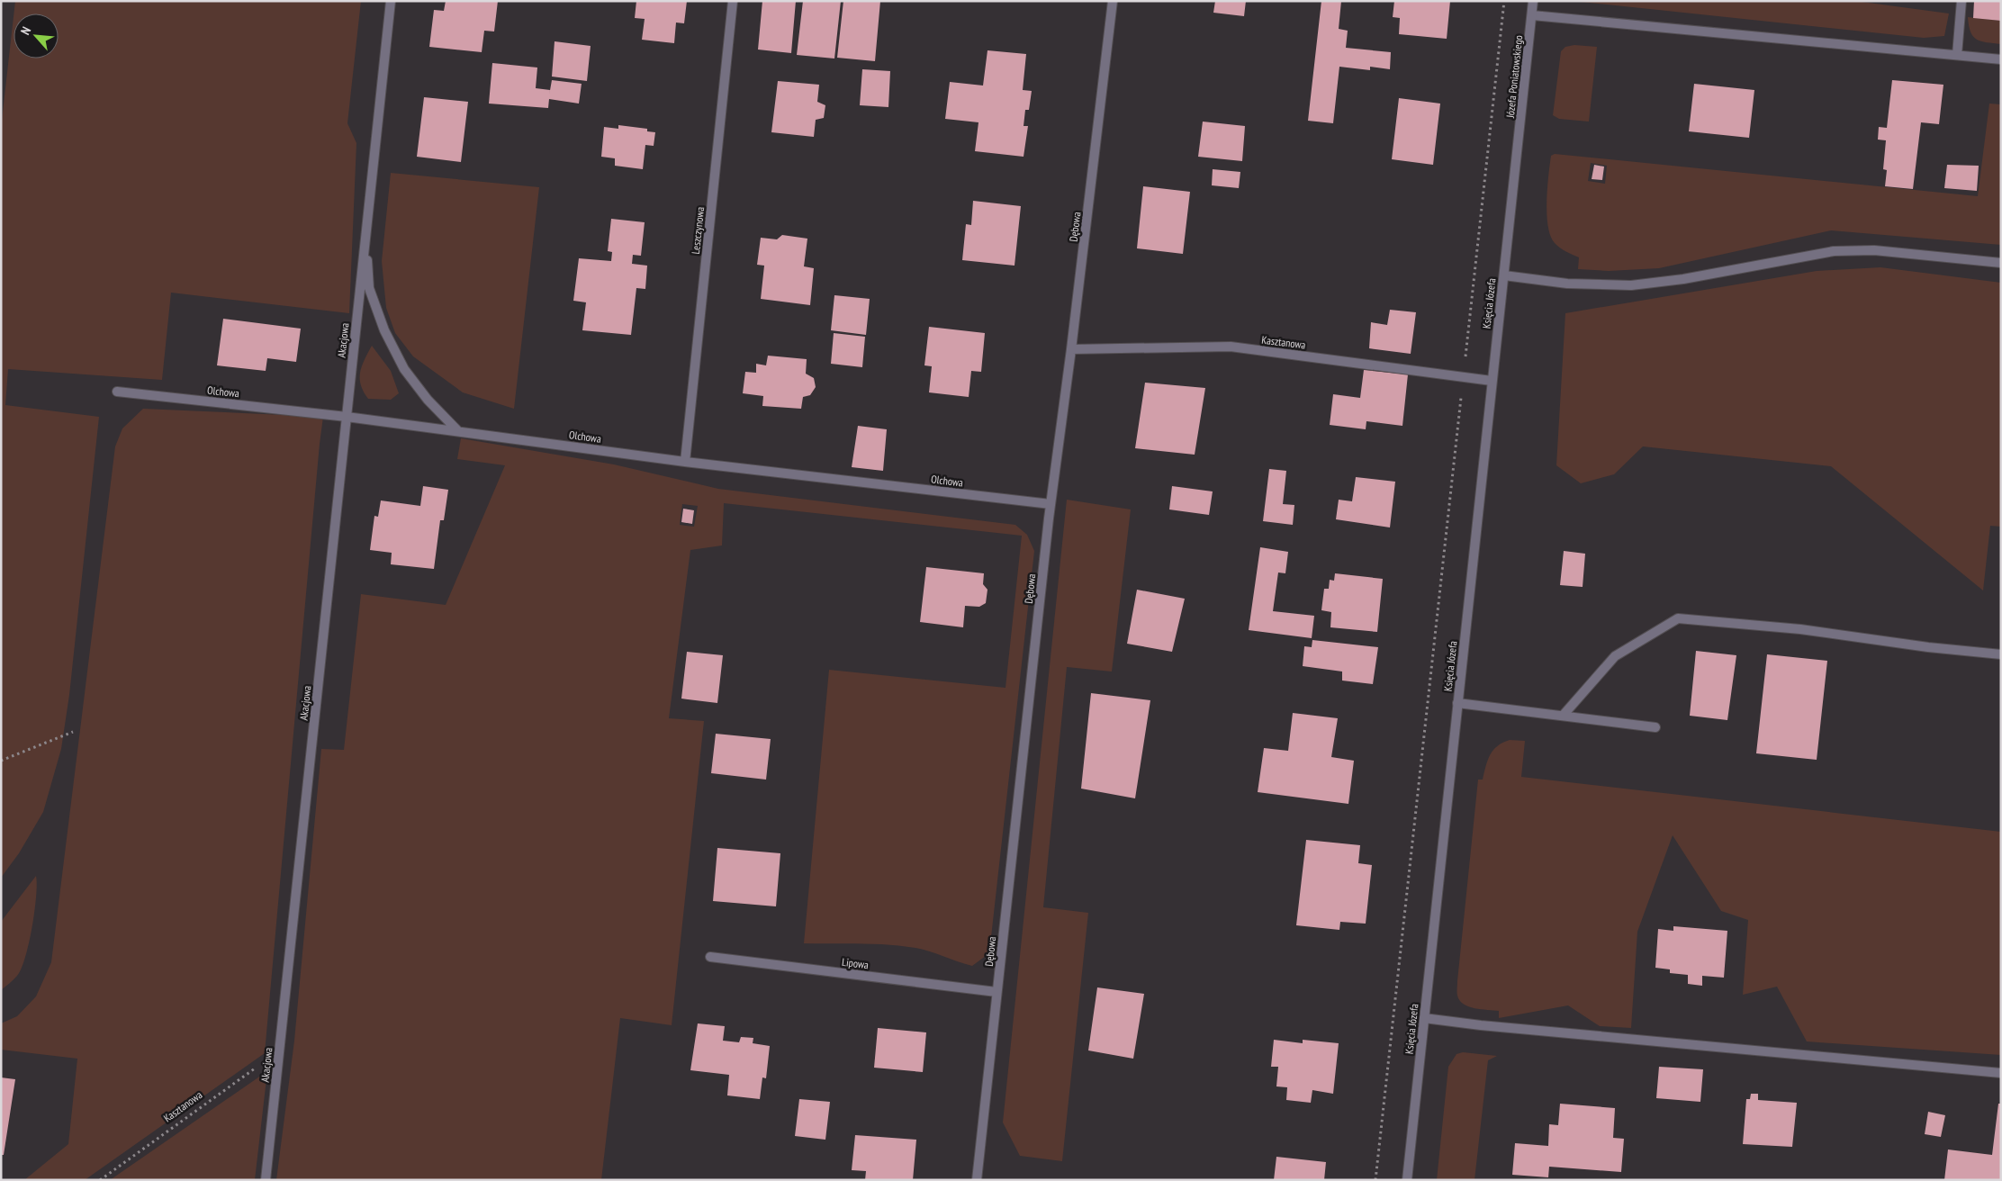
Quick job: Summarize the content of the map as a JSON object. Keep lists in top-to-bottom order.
{
  "streets": {
    "street": [
      "Józefa Poniatowskiego",
      "Dębowa",
      "Leszczynowa",
      "Księcia Józefa",
      "Akacjowa",
      "Kasztanowa",
      "Olchowa",
      "Lipowa"
    ]
  },
  "crossings": [
    ["Józefa Poniatowskiego", "Księcia Józefa"],
    ["Dębowa", "Kasztanowa"],
    ["Dębowa", "Olchowa"],
    ["Dębowa", "Lipowa"],
    ["Leszczynowa", "Olchowa"],
    ["Księcia Józefa", "Kasztanowa"],
    ["Akacjowa", "Kasztanowa"],
    ["Akacjowa", "Olchowa"]
  ],
  "north": "top left"
}
